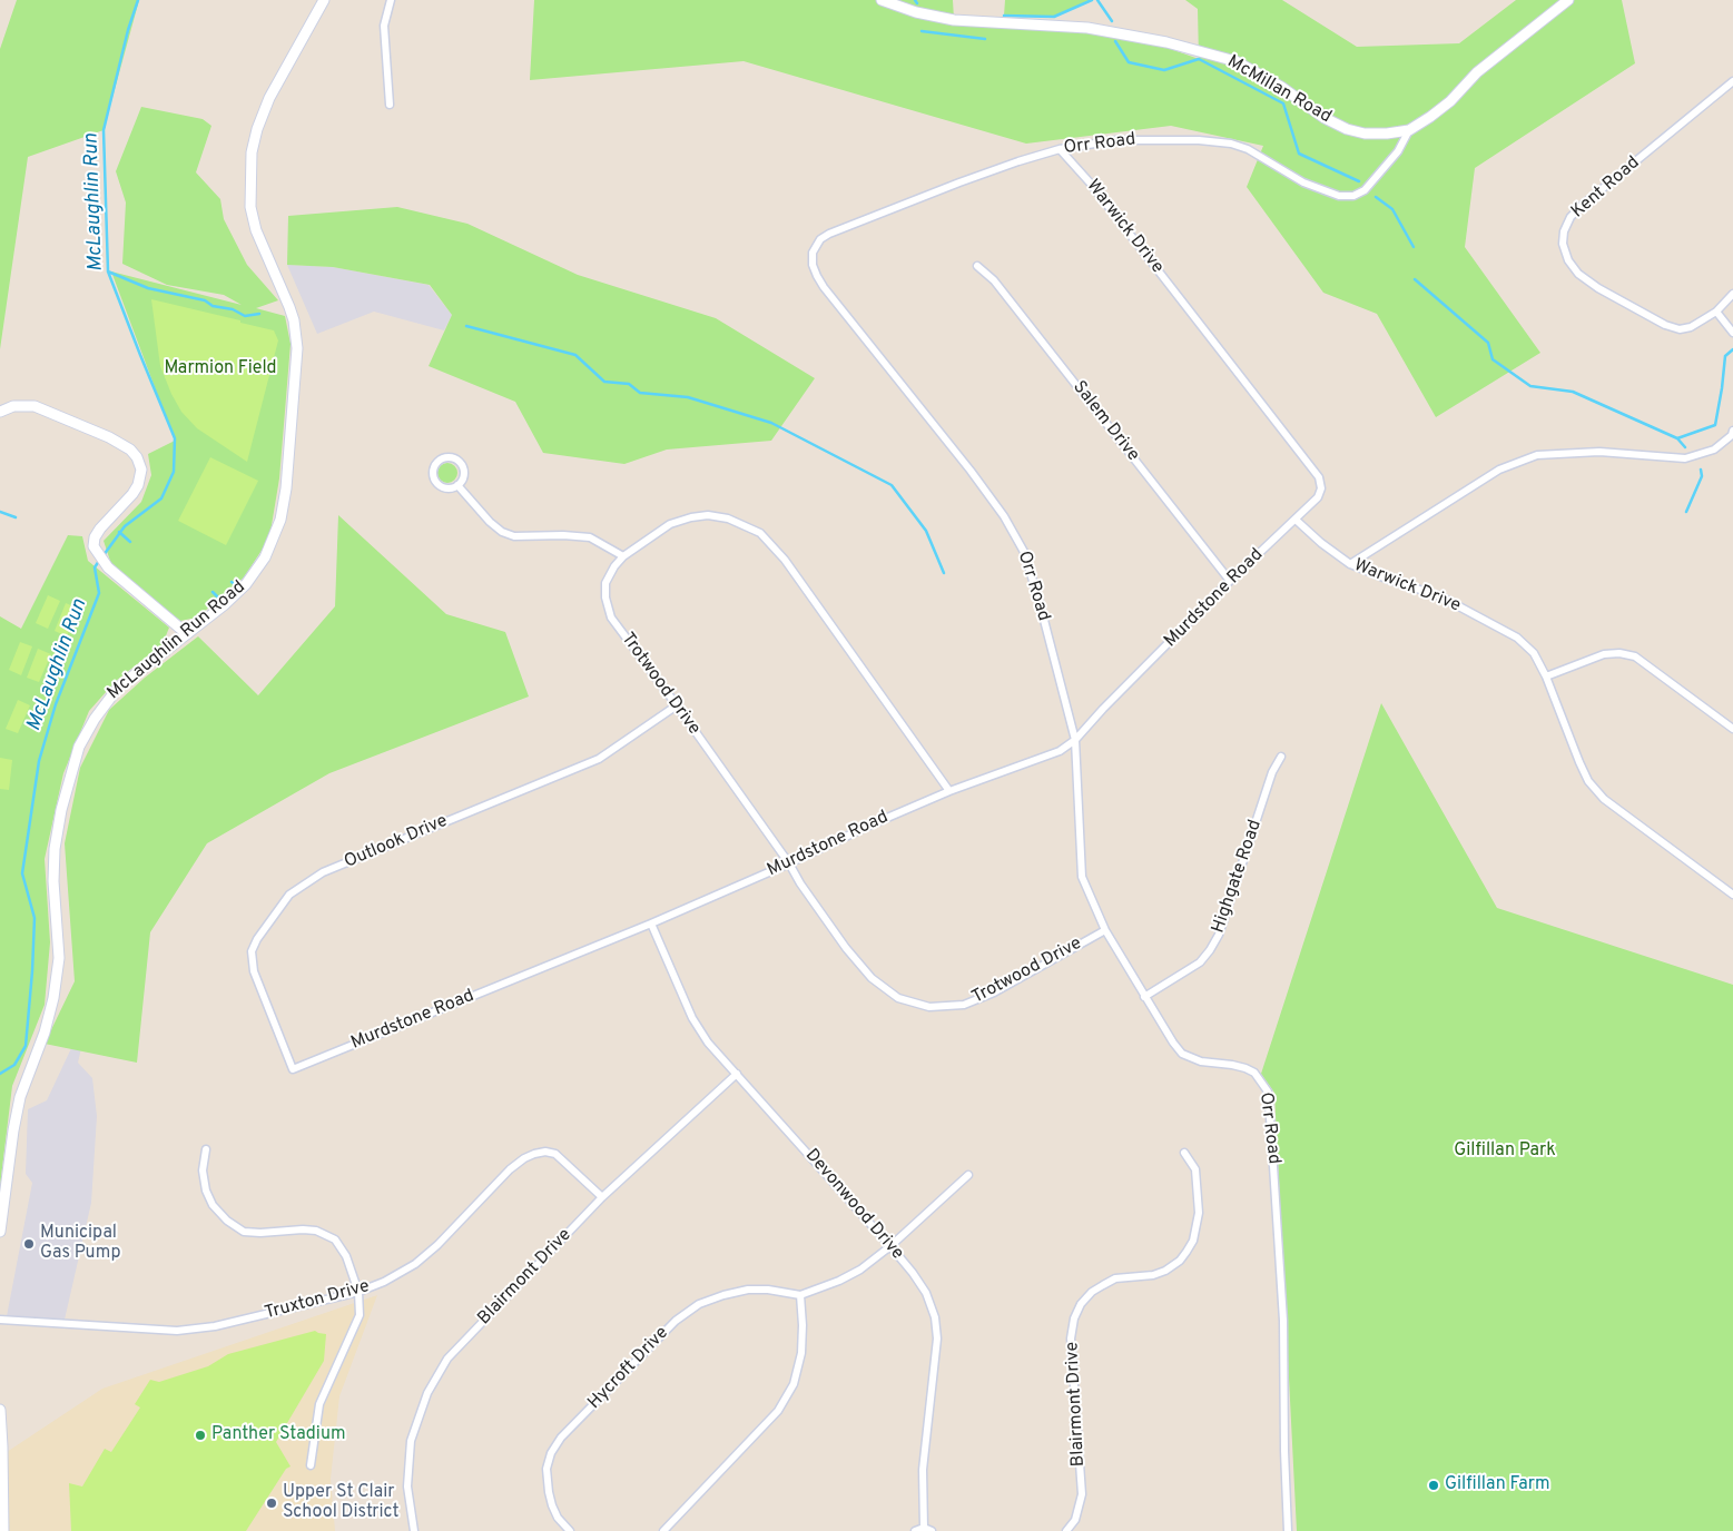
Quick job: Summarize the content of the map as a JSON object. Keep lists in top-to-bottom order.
{
  "streets": {
    "main road": ["McMillan Road", "McLaughlin Run Road"],
    "street": [
      "Orr Road",
      "Kent Road",
      "Warwick Drive",
      "Salem Drive",
      "Murdstone Road",
      "Trotwood Drive",
      "Outlook Drive",
      "Highgate Road",
      "Devonwood Drive",
      "Blairmont Drive",
      "Truxton Drive",
      "Hycroft Drive"
    ]
  },
  "crossings": [
    ["McMillan Road", "Orr Road"],
    ["Orr Road", "Warwick Drive"],
    ["Orr Road", "Murdstone Road"],
    ["Orr Road", "Trotwood Drive"],
    ["Orr Road", "Highgate Road"],
    ["Warwick Drive", "Murdstone Road"],
    ["Salem Drive", "Murdstone Road"],
    ["Murdstone Road", "Trotwood Drive"],
    ["Murdstone Road", "Outlook Drive"],
    ["Murdstone Road", "Devonwood Drive"],
    ["Trotwood Drive", "Outlook Drive"],
    ["Devonwood Drive", "Blairmont Drive"],
    ["Blairmont Drive", "Truxton Drive"]
  ],
  "water": ["McLaughlin Run"],
  "parks": ["Marmion Field", "Gilfillan Park"],
  "places": [
    "Municipal Gas Pump",
    "Panther Stadium",
    "Gilfillan Farm",
    "Upper St Clair School District"
  ]
}
